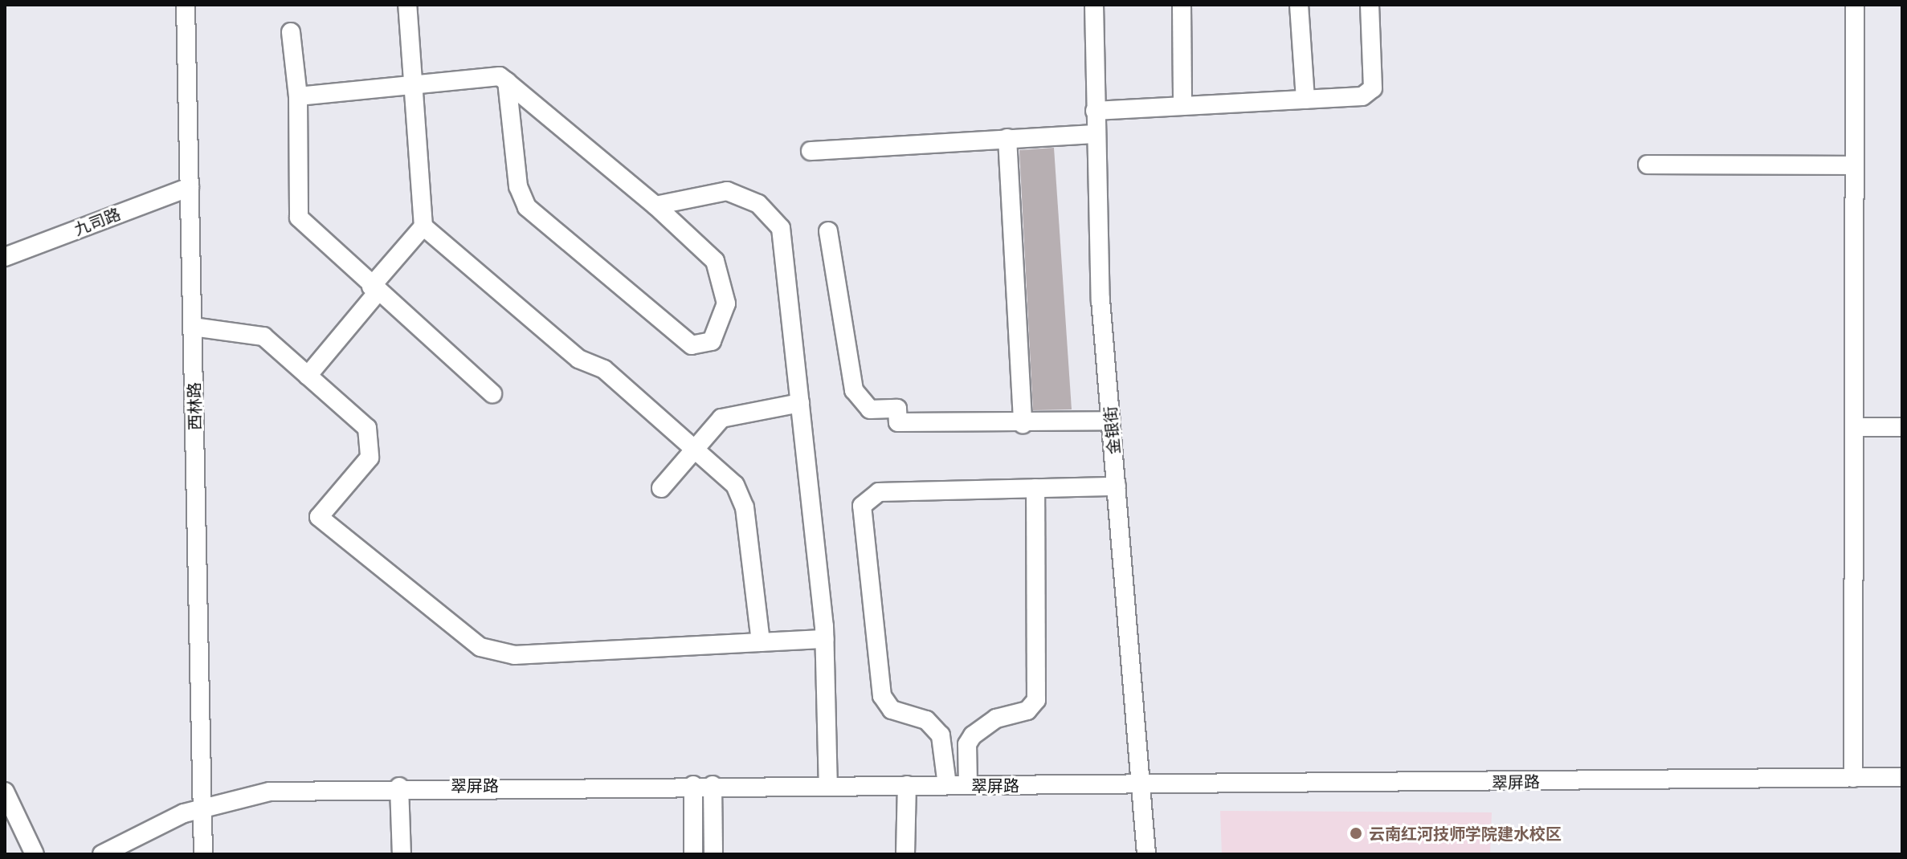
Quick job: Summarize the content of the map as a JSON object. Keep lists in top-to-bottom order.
{
  "streets": {
    "street": [
      "九司路",
      "西林路",
      "金银街",
      "翠屏路"
    ]
  },
  "crossings": [
    ["九司路", "西林路"],
    ["西林路", "翠屏路"],
    ["金银街", "翠屏路"]
  ],
  "places": ["云南红河技师学院建水校区"]
}
